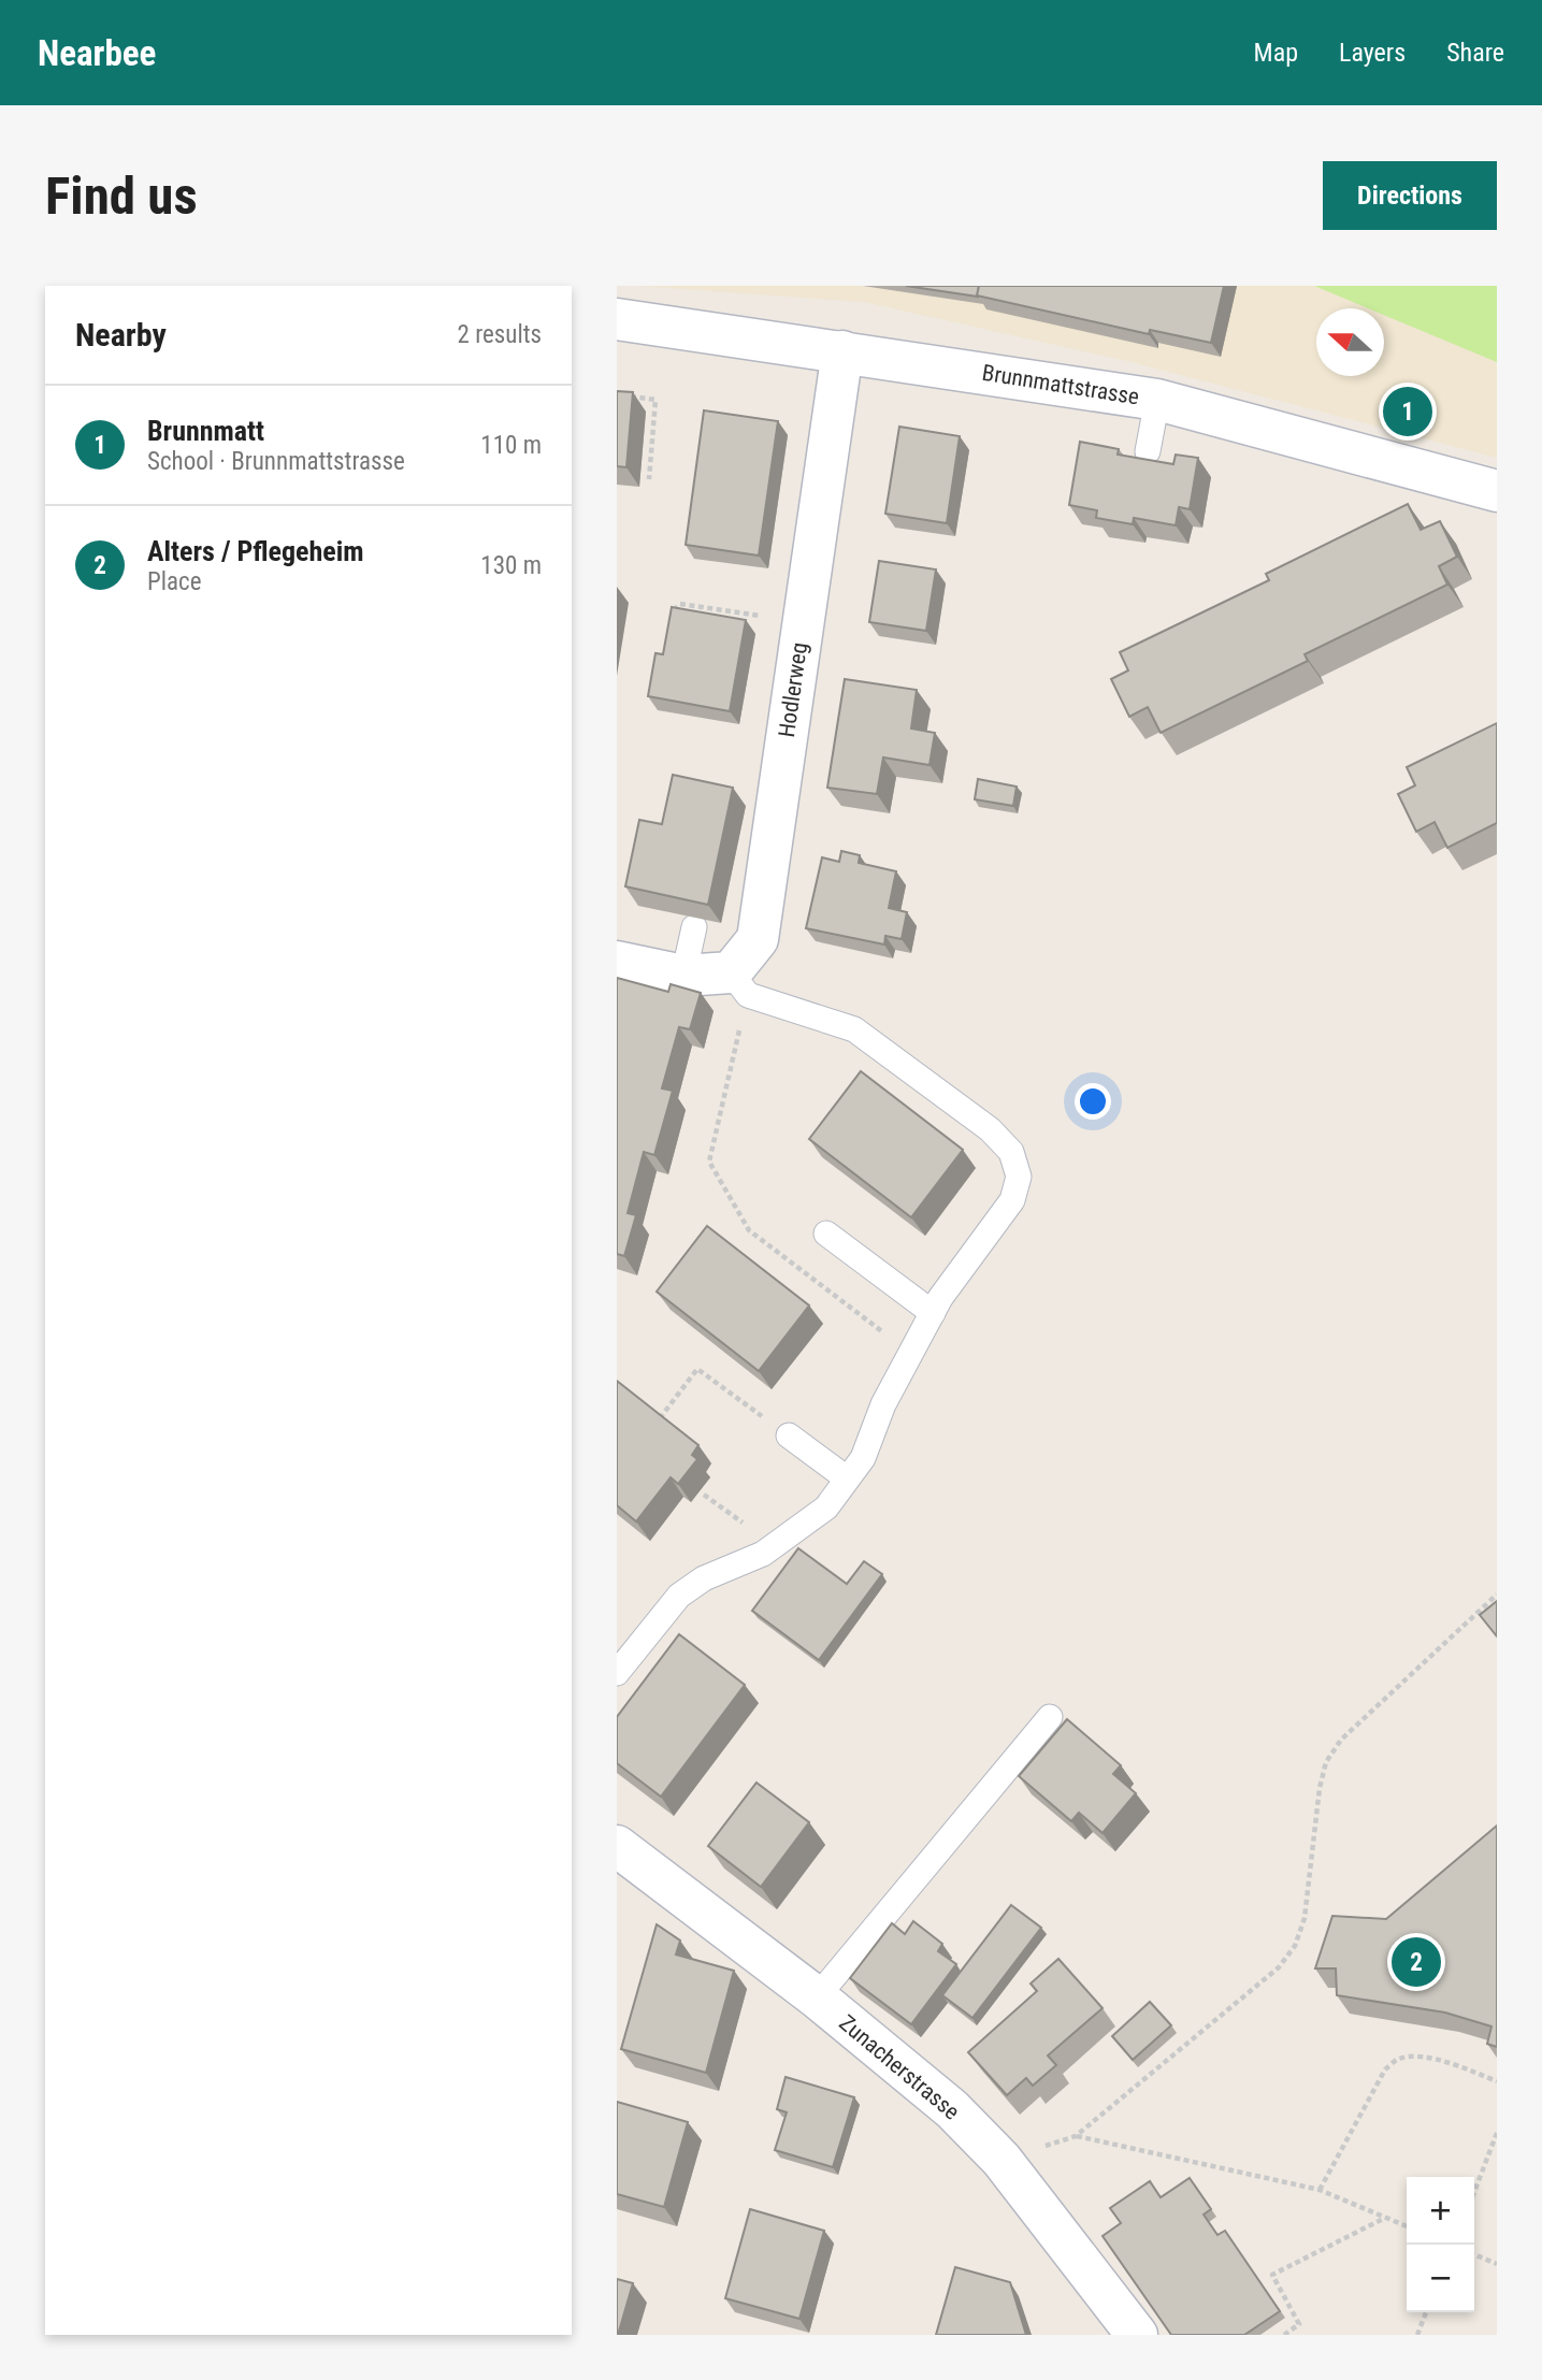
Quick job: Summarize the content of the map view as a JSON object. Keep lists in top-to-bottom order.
{
  "streets": {
    "street": ["Brunnmattstrasse", "Hodlerweg", "Zunacherstrasse"]
  },
  "crossings": [
    ["Brunnmattstrasse", "Hodlerweg"]
  ],
  "north": "left",
  "page": {
    "header": "Nearbee",
    "nav": ["Map", "Layers", "Share"],
    "buttons": "Directions",
    "title": "Find us",
    "heading": ["Nearby", "2 results"],
    "pins": ["1", "2"],
    "list": [
      {
        "mark": "1",
        "name": "Brunnmatt",
        "note": "School · Brunnmattstrasse",
        "value": "110 m"
      },
      {
        "mark": "2",
        "name": "Alters / Pflegeheim",
        "note": "Place",
        "value": "130 m"
      }
    ],
    "map_buttons": ["+", "−"]
  }
}
